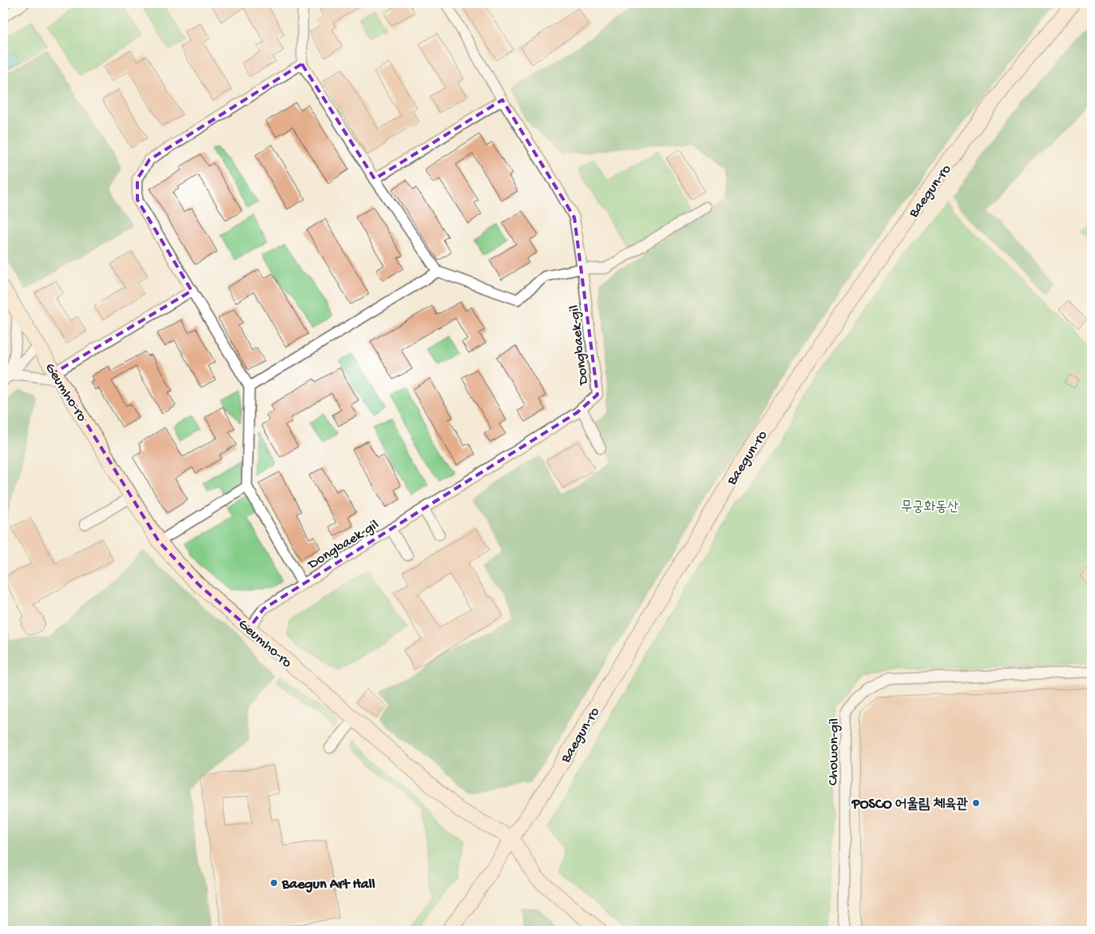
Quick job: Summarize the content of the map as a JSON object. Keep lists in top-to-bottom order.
{
  "streets": {
    "main road": ["Baegun-ro", "Geumho-ro"],
    "street": ["Dongbaek-gil", "Chowon-gil"]
  },
  "crossings": [
    ["Baegun-ro", "Geumho-ro"],
    ["Dongbaek-gil", "Geumho-ro"]
  ],
  "parks": ["무궁화동산"],
  "places": ["POSCO 어울림 체육관", "Baegun Art Hall"]
}
